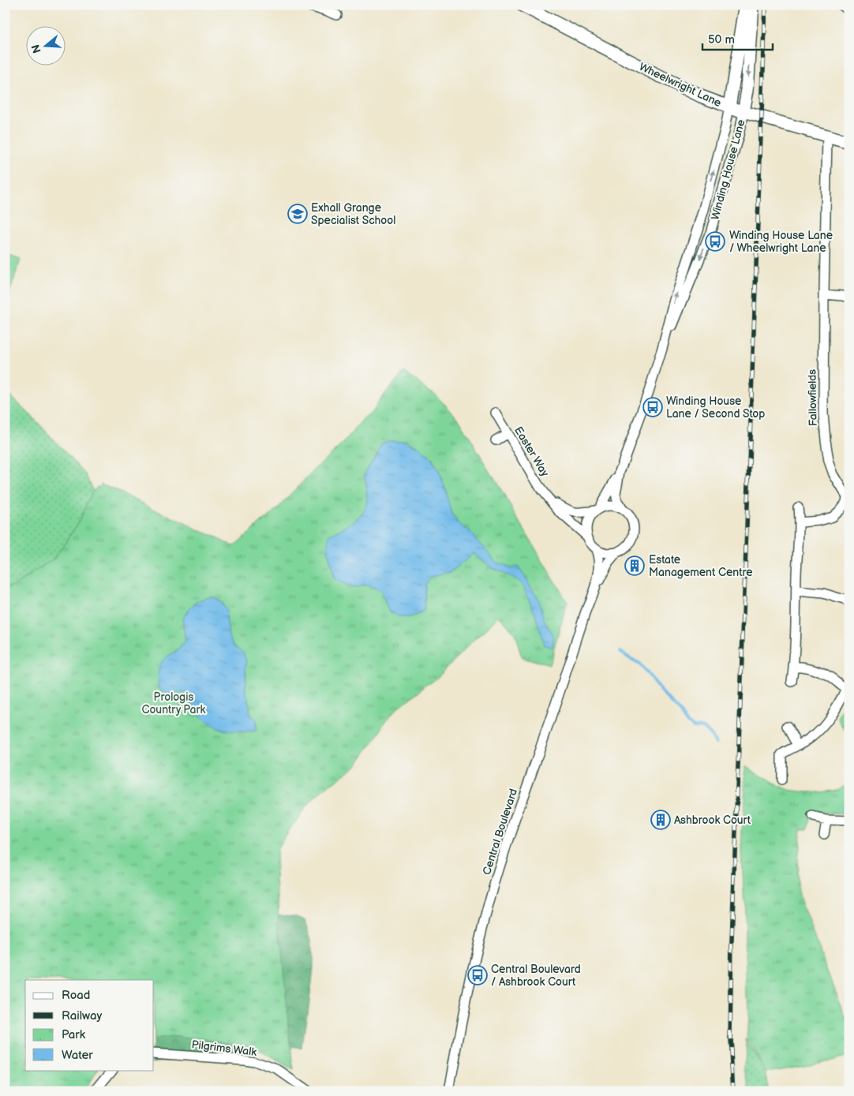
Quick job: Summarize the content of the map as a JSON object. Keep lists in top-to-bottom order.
{
  "streets": {
    "street": [
      "Wheelwright Lane",
      "Winding House Lane",
      "Fallowfields",
      "Easter Way",
      "Central Boulevard",
      "Pilgrims Walk"
    ]
  },
  "crossings": [
    ["Wheelwright Lane", "Winding House Lane"],
    ["Wheelwright Lane", "Fallowfields"],
    ["Winding House Lane", "Easter Way"],
    ["Winding House Lane", "Central Boulevard"],
    ["Easter Way", "Central Boulevard"]
  ],
  "parks": ["Prologis Country Park"],
  "places": {
    "school or university": ["Exhall Grange Specialist School"],
    "bus stop": ["Winding House Lane / Wheelwright Lane", "Winding House Lane / Second Stop", "Central Boulevard / Ashbrook Court"],
    "building": ["Estate Management Centre", "Ashbrook Court"]
  },
  "legend": [
    "Road",
    "Railway",
    "Park",
    "Water"
  ],
  "scale_bar": "50 m",
  "north": "left"
}
